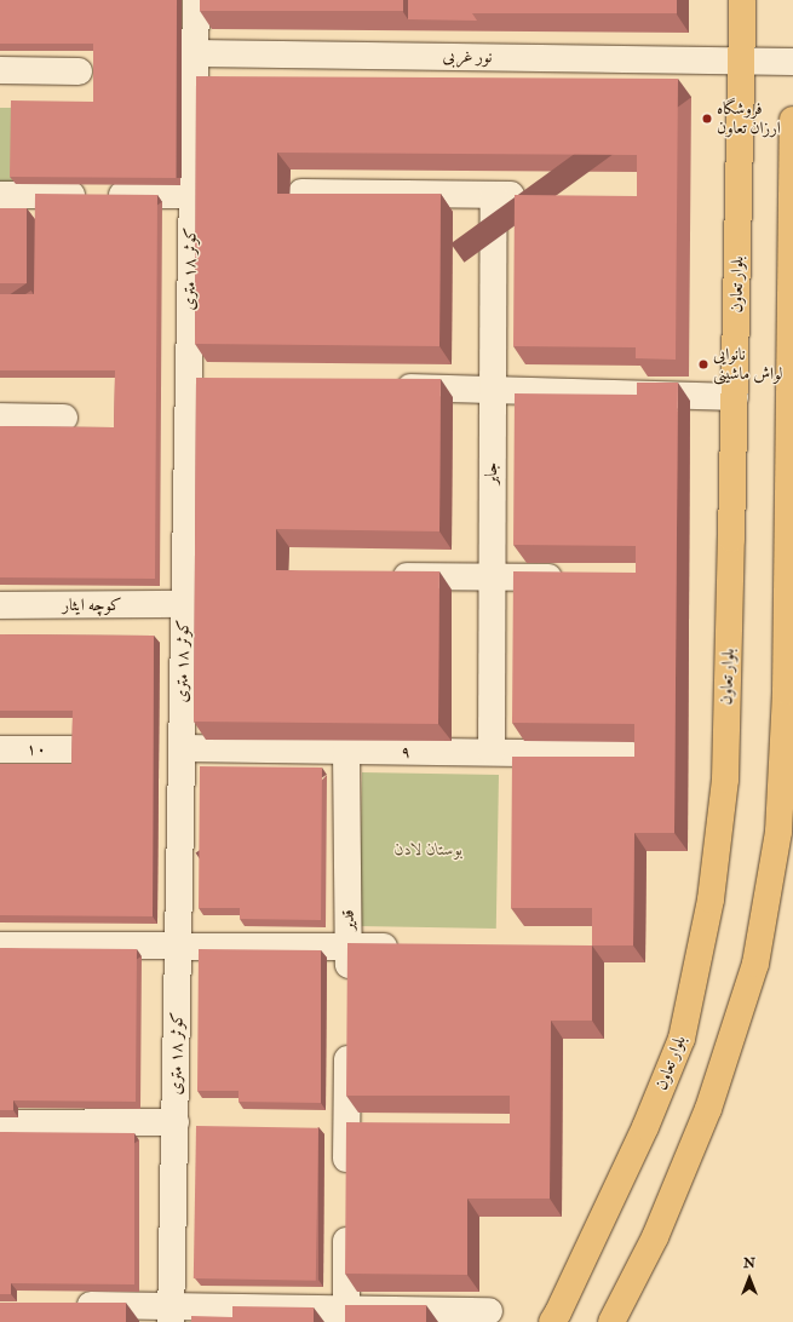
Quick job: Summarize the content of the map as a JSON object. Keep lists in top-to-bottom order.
{
  "streets": {
    "main road": ["بلوار تعاون"],
    "street": [
      "نور غربی",
      "کوثر ۱۸ متری",
      "جابر",
      "کوچه ایثار",
      "۱۰",
      "۹",
      "قدیر"
    ]
  },
  "crossings": [
    ["نور غربی", "کوثر ۱۸ متری"],
    ["نور غربی", "بلوار تعاون"],
    ["کوثر ۱۸ متری", "کوچه ایثار"],
    ["کوثر ۱۸ متری", "۹"],
    ["جابر", "۹"],
    ["۹", "قدیر"]
  ],
  "parks": ["بوستان لادن"],
  "places": ["فروشگاه ارزان تعاون", "نانوایی لواش ماشینی"],
  "north": "top"
}
